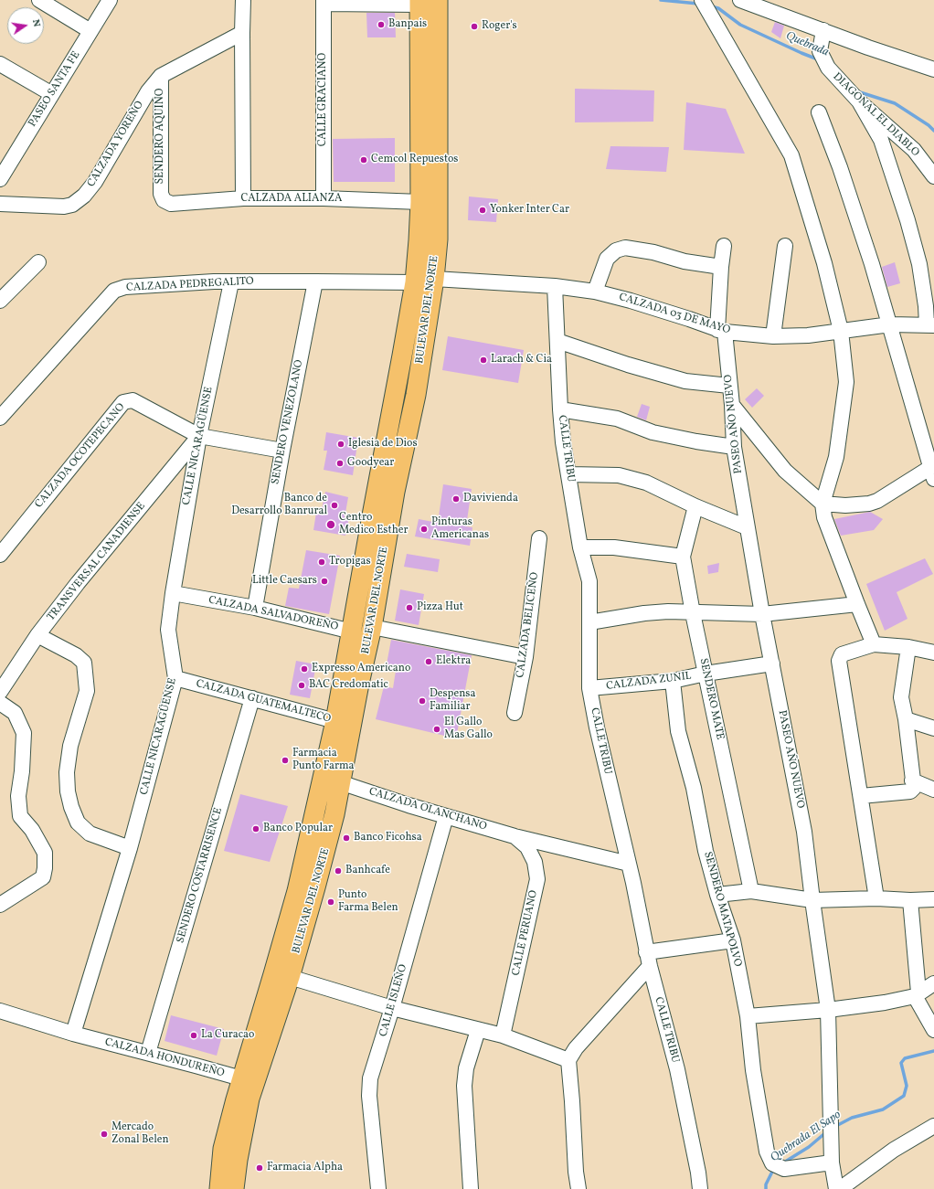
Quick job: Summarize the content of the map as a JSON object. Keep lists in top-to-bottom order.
{
  "streets": {
    "main road": ["BULEVAR DEL NORTE"],
    "street": [
      "PASEO SANTA FE",
      "CALLE GRACIANO",
      "DIAGONAL EL DIABLO",
      "SENDERO AQUINO",
      "CALZADA YOREÑO",
      "CALZADA ALIANZA",
      "CALZADA PEDREGALITO",
      "CALZADA 03 DE MAYO",
      "SENDERO VENEZOLANO",
      "PASEO AÑO NUEVO",
      "CALLE NICARAGÜENSE",
      "CALLE TRIBU",
      "CALZADA OCOTEPECANO",
      "TRANSVERSAL CANADIENSE",
      "CALZADA SALVADOREÑO",
      "CALZADA BELICEÑO",
      "CALZADA ZUNIL",
      "SENDERO MATE",
      "CALZADA GUATEMALTECO",
      "CALZADA OLANCHANO",
      "SENDERO COSTARRISENCE",
      "SENDERO MATAPOLVO",
      "CALLE PERUANO",
      "CALLE ISLEÑO",
      "CALZADA HONDUREÑO"
    ]
  },
  "crossings": [
    ["CALLE GRACIANO", "CALZADA ALIANZA"],
    ["SENDERO AQUINO", "CALZADA YOREÑO"],
    ["SENDERO AQUINO", "CALZADA ALIANZA"],
    ["CALZADA ALIANZA", "BULEVAR DEL NORTE"],
    ["CALZADA PEDREGALITO", "BULEVAR DEL NORTE"],
    ["CALZADA PEDREGALITO", "CALZADA 03 DE MAYO"],
    ["CALZADA PEDREGALITO", "SENDERO VENEZOLANO"],
    ["CALZADA PEDREGALITO", "CALLE NICARAGÜENSE"],
    ["BULEVAR DEL NORTE", "CALZADA 03 DE MAYO"],
    ["BULEVAR DEL NORTE", "CALZADA SALVADOREÑO"],
    ["BULEVAR DEL NORTE", "CALZADA GUATEMALTECO"],
    ["BULEVAR DEL NORTE", "CALZADA OLANCHANO"],
    ["BULEVAR DEL NORTE", "CALZADA HONDUREÑO"],
    ["CALZADA 03 DE MAYO", "PASEO AÑO NUEVO"],
    ["CALZADA 03 DE MAYO", "CALLE TRIBU"],
    ["SENDERO VENEZOLANO", "CALZADA OCOTEPECANO"],
    ["SENDERO VENEZOLANO", "CALZADA SALVADOREÑO"],
    ["PASEO AÑO NUEVO", "CALZADA ZUNIL"],
    ["PASEO AÑO NUEVO", "SENDERO MATAPOLVO"],
    ["CALLE NICARAGÜENSE", "CALZADA OCOTEPECANO"],
    ["CALLE NICARAGÜENSE", "TRANSVERSAL CANADIENSE"],
    ["CALLE NICARAGÜENSE", "CALZADA SALVADOREÑO"],
    ["CALLE NICARAGÜENSE", "CALZADA GUATEMALTECO"],
    ["CALLE NICARAGÜENSE", "CALZADA HONDUREÑO"],
    ["CALLE TRIBU", "CALZADA ZUNIL"],
    ["CALLE TRIBU", "CALZADA OLANCHANO"],
    ["CALZADA OCOTEPECANO", "TRANSVERSAL CANADIENSE"],
    ["CALZADA ZUNIL", "SENDERO MATE"],
    ["CALZADA ZUNIL", "SENDERO MATAPOLVO"],
    ["CALZADA GUATEMALTECO", "SENDERO COSTARRISENCE"],
    ["CALZADA OLANCHANO", "CALLE PERUANO"],
    ["CALZADA OLANCHANO", "CALLE ISLEÑO"],
    ["SENDERO COSTARRISENCE", "CALZADA HONDUREÑO"]
  ],
  "water": ["Quebrada", "Quebrada El Sapo"],
  "places": [
    "Banpais",
    "Roger's",
    "Cemcol Repuestos",
    "Yonker Inter Car",
    "Larach & Cia",
    "Iglesia de Dios",
    "Goodyear",
    "Davivienda",
    "Banco de Desarrollo Banrural",
    "Centro Medico Esther",
    "Pinturas Americanas",
    "Tropigas",
    "Little Caesars",
    "Pizza Hut",
    "Elektra",
    "Expresso Americano",
    "BAC Credomatic",
    "Despensa Familiar",
    "El Gallo Mas Gallo",
    "Farmacia Punto Farma",
    "Banco Popular",
    "Banco Ficohsa",
    "Banhcafe",
    "Punto Farma Belen",
    "La Curacao",
    "Mercado Zonal Belen",
    "Farmacia Alpha"
  ],
  "north": "right"
}
